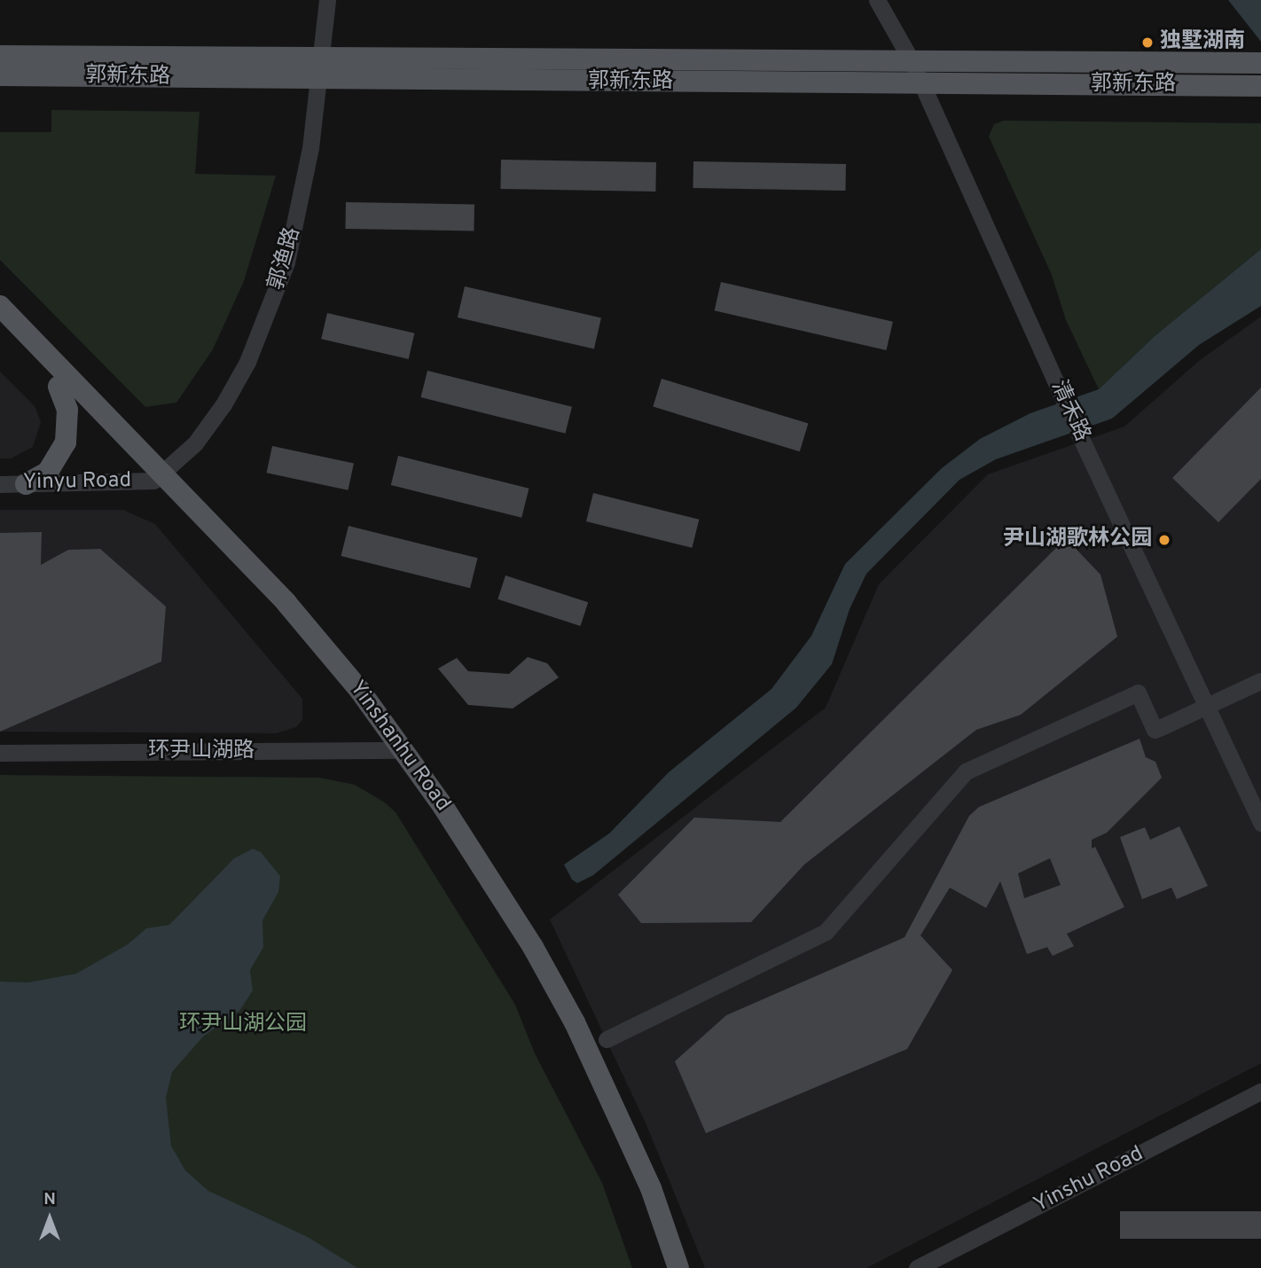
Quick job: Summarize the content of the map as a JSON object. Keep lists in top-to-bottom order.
{
  "streets": {
    "main road": ["郭新东路", "Yinshanhu Road"],
    "street": [
      "郭渔路",
      "清禾路",
      "Yinyu Road",
      "环尹山湖路",
      "Yinshu Road"
    ]
  },
  "crossings": [
    ["郭新东路", "郭渔路"],
    ["郭新东路", "清禾路"],
    ["郭渔路", "Yinyu Road"],
    ["郭渔路", "Yinshanhu Road"],
    ["Yinyu Road", "Yinshanhu Road"],
    ["Yinshanhu Road", "环尹山湖路"]
  ],
  "parks": ["环尹山湖公园"],
  "places": ["独墅湖南", "尹山湖歌林公园"],
  "north": "top"
}
